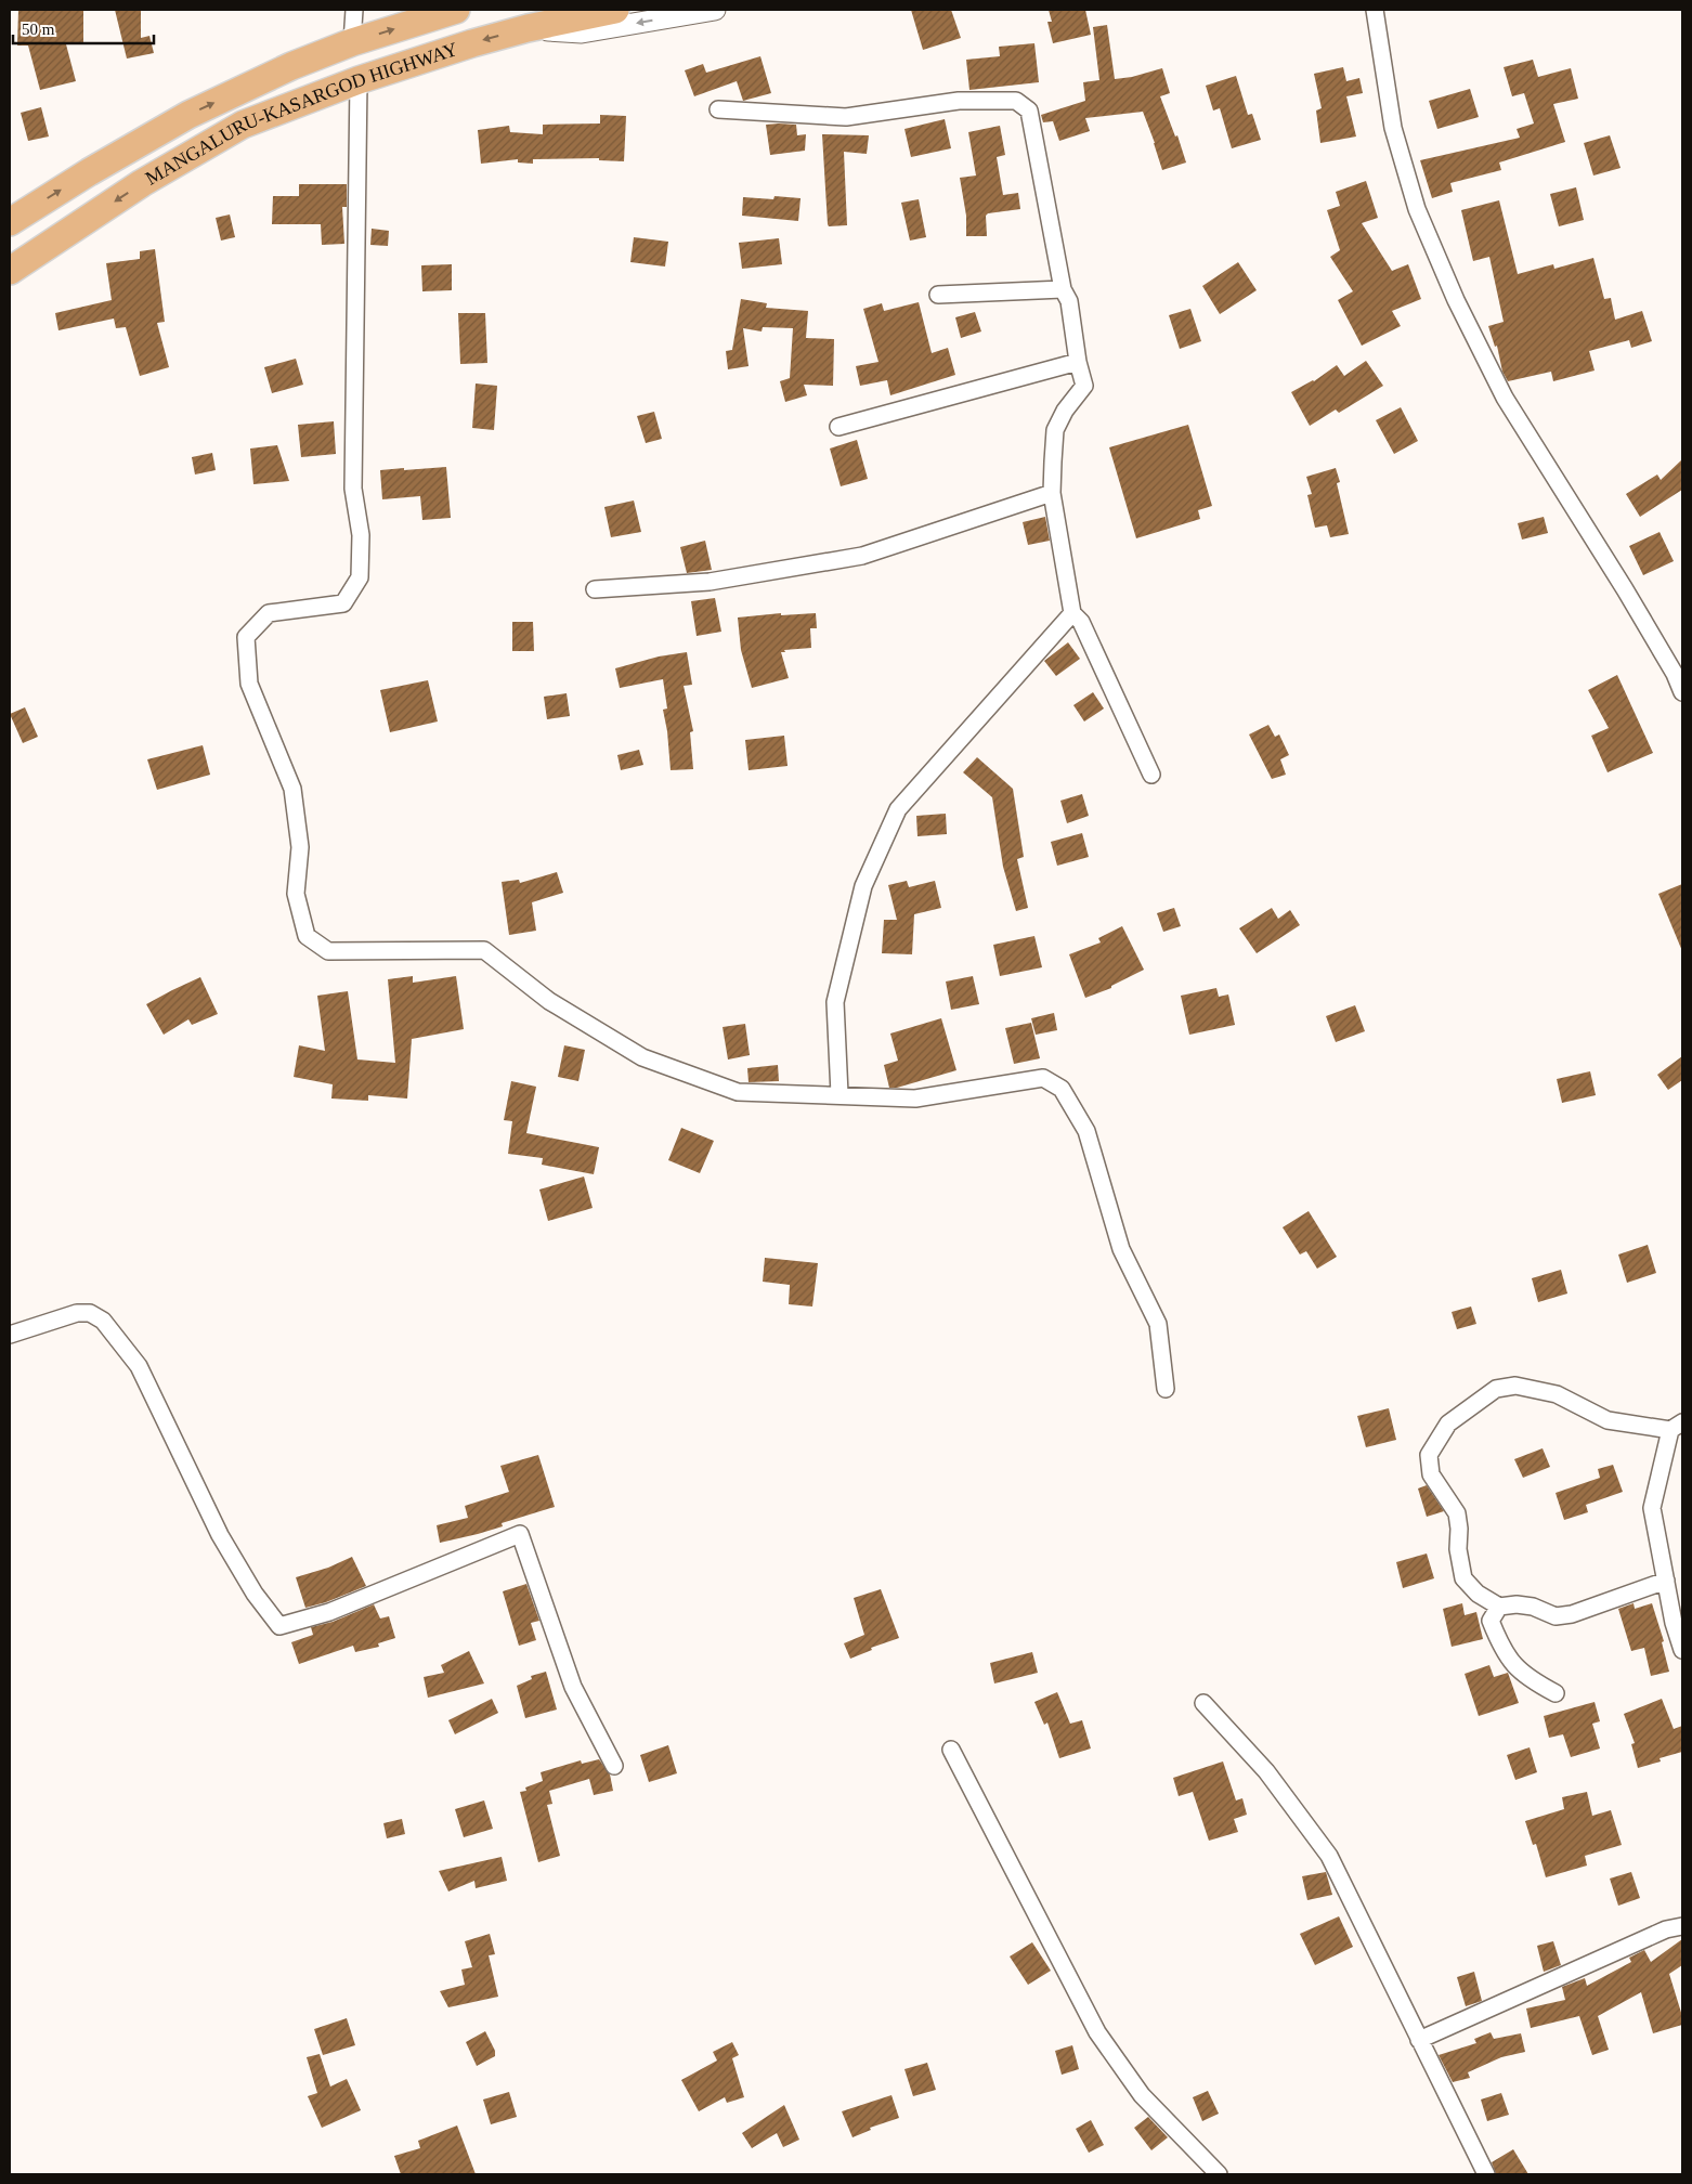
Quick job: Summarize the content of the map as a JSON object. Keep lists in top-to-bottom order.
{
  "streets": {
    "highway": ["MANGALURU-KASARGOD HIGHWAY"]
  },
  "scale_bar": "50 m"
}
